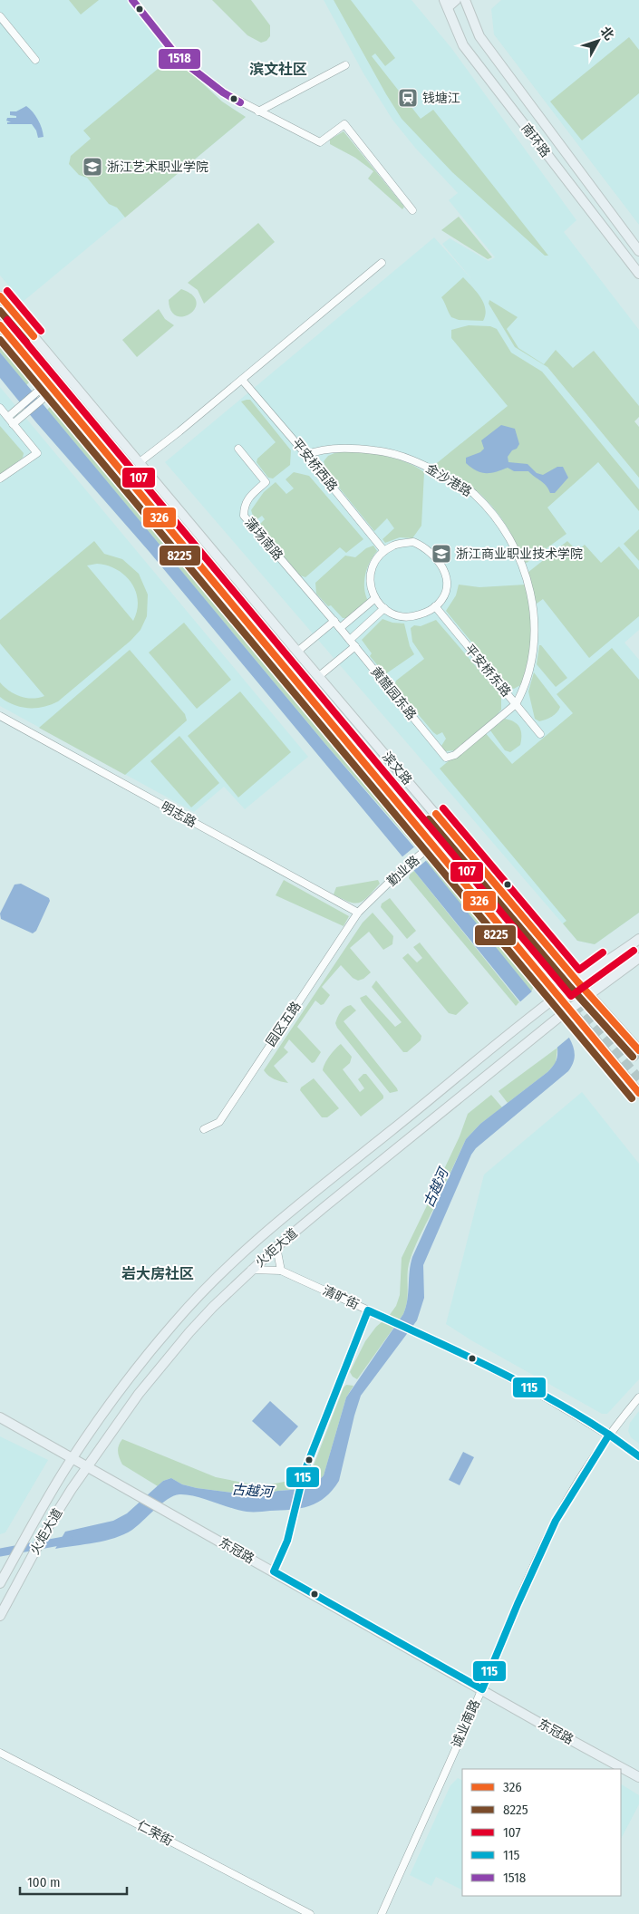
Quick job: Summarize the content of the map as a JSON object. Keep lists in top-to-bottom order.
{
  "streets": {
    "main road": [
      "南环路",
      "滨文路",
      "火炬大道",
      "东冠路"
    ],
    "street": [
      "平安桥西路",
      "金沙港路",
      "蒲场南路",
      "平安桥东路",
      "黄醋园东路",
      "明志路",
      "勤业路",
      "园区五路",
      "清旷街",
      "诚业南路",
      "仁荣街"
    ]
  },
  "crossings": [
    ["平安桥西路", "金沙港路"],
    ["平安桥西路", "平安桥东路"],
    ["金沙港路", "平安桥东路"],
    ["金沙港路", "黄醋园东路"],
    ["蒲场南路", "黄醋园东路"],
    ["平安桥东路", "黄醋园东路"],
    ["滨文路", "勤业路"],
    ["滨文路", "火炬大道"],
    ["明志路", "勤业路"],
    ["明志路", "园区五路"],
    ["勤业路", "园区五路"],
    ["火炬大道", "清旷街"],
    ["火炬大道", "东冠路"],
    ["清旷街", "诚业南路"],
    ["东冠路", "诚业南路"]
  ],
  "districts": ["滨文社区", "岩大房社区"],
  "water": ["古越河"],
  "places": {
    "station": ["钱塘江"],
    "school or university": ["浙江艺术职业学院", "浙江商业职业技术学院"]
  },
  "lines": [
    "transit line 1518",
    "transit line 107",
    "transit line 326",
    "transit line 8225",
    "transit line 115"
  ],
  "legend": [
    "326",
    "8225",
    "107",
    "115",
    "1518"
  ],
  "scale_bar": "100 m",
  "north": "top right"
}
